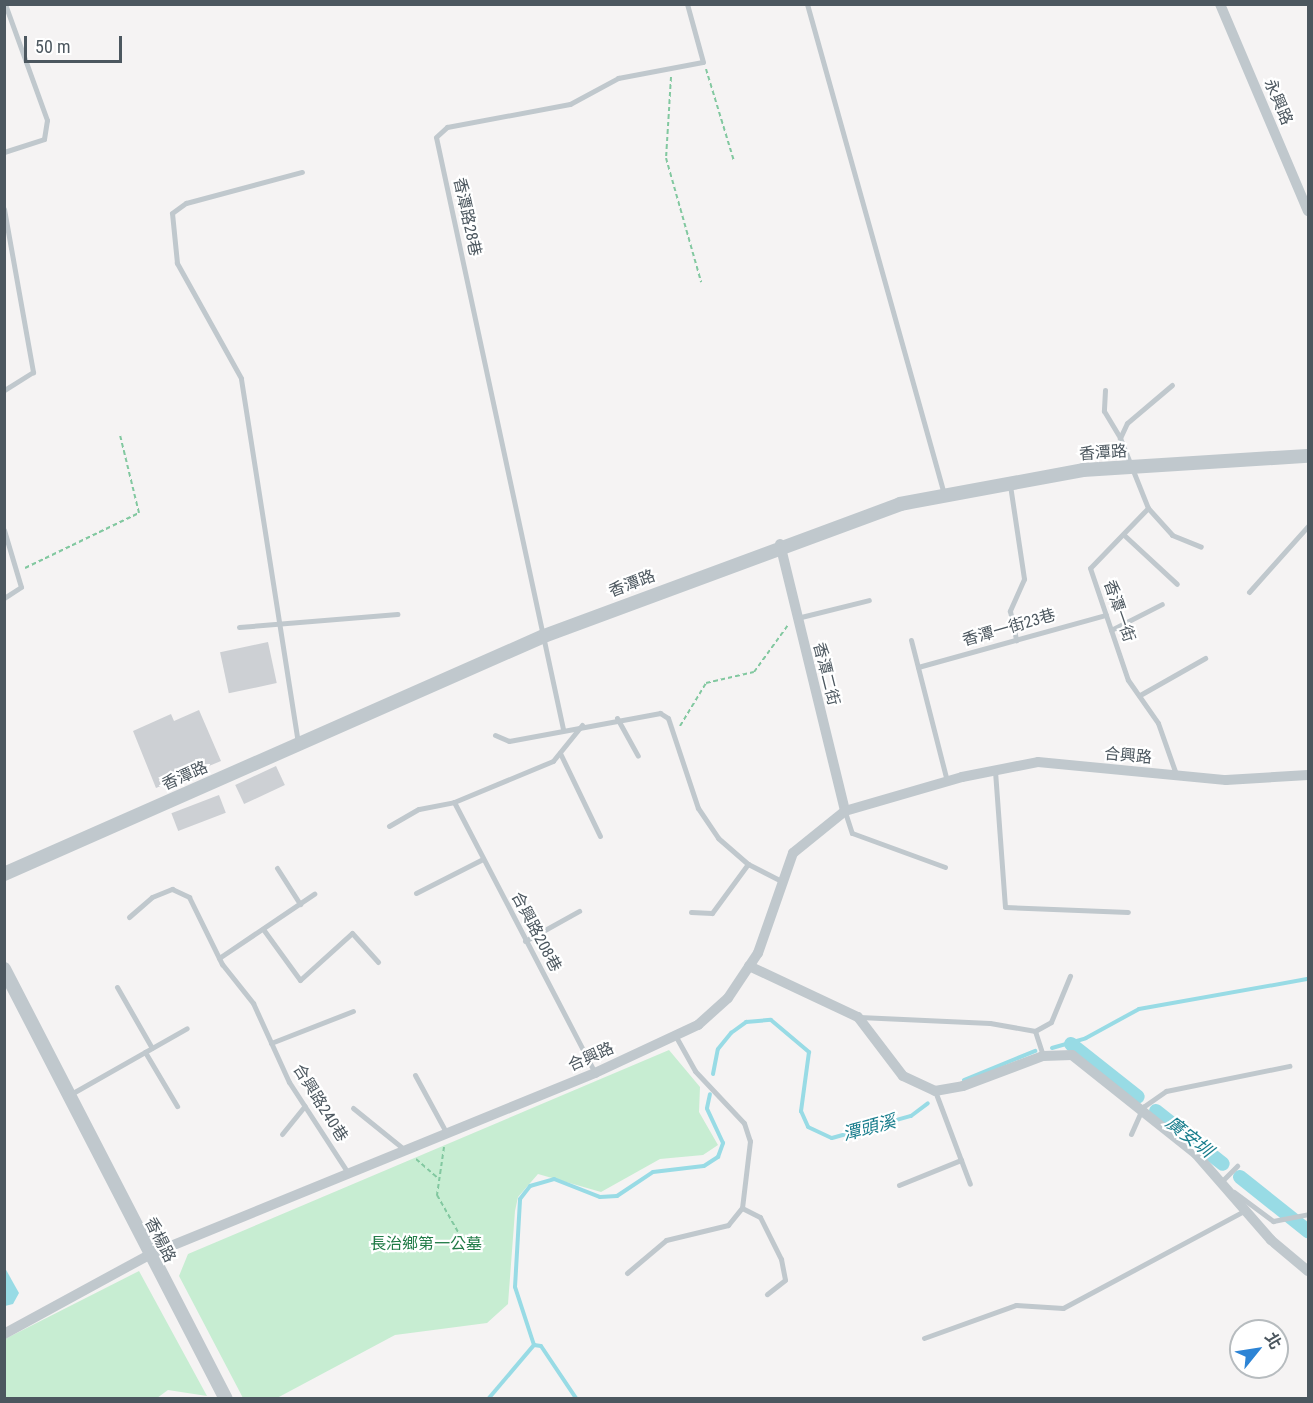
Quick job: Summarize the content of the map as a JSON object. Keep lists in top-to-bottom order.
{
  "streets": {
    "street": [
      "永興路",
      "香潭路",
      "香潭二街",
      "合興路",
      "香楊路"
    ],
    "lane": [
      "香潭路28巷",
      "香潭一街",
      "香潭一街23巷",
      "合興路208巷",
      "合興路240巷"
    ]
  },
  "crossings": [
    ["香潭路28巷", "香潭路"],
    ["香潭路", "香潭二街"],
    ["香潭一街", "香潭一街23巷"],
    ["香潭一街", "合興路"],
    ["香潭二街", "合興路"],
    ["合興路", "合興路208巷"],
    ["合興路", "合興路240巷"],
    ["合興路", "香楊路"]
  ],
  "water": ["潭頭溪", "廣安圳"],
  "parks": ["長治鄉第一公墓"],
  "scale_bar": "50 m",
  "north": "top right"
}
